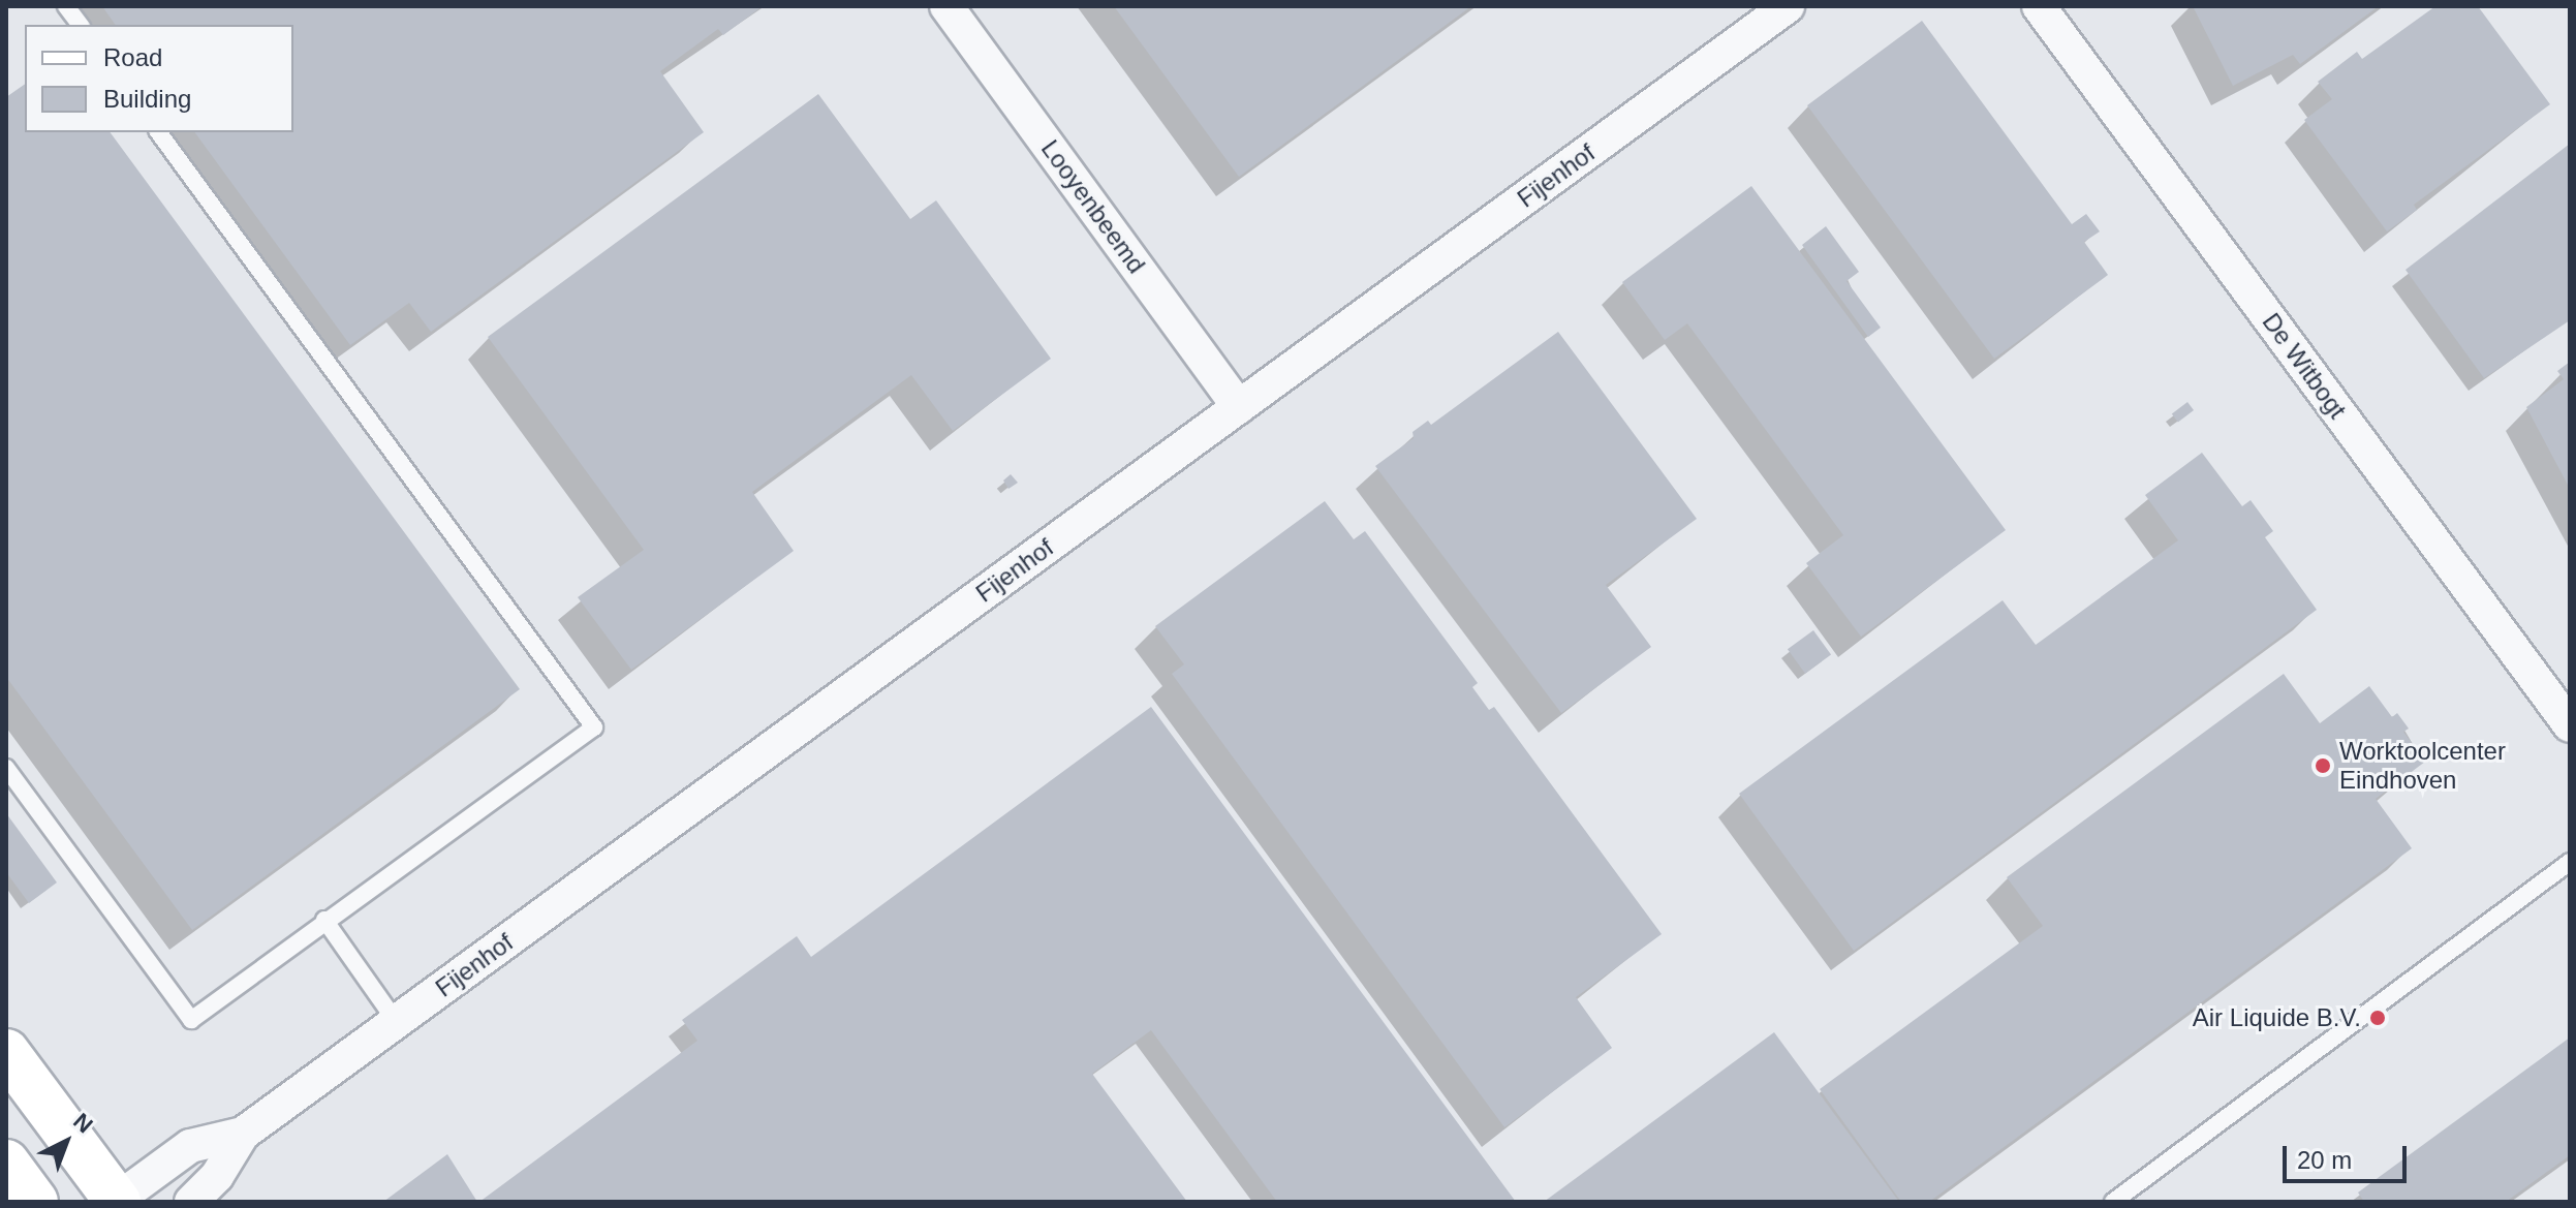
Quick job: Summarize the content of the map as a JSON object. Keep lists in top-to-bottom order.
{
  "streets": {
    "street": ["Fijenhof", "Looyenbeemd", "De Witbogt"]
  },
  "crossings": [
    ["Fijenhof", "Looyenbeemd"]
  ],
  "places": ["Worktoolcenter Eindhoven", "Air Liquide B.V."],
  "legend": ["Road", "Building"],
  "scale_bar": "20 m",
  "north": "top right"
}
